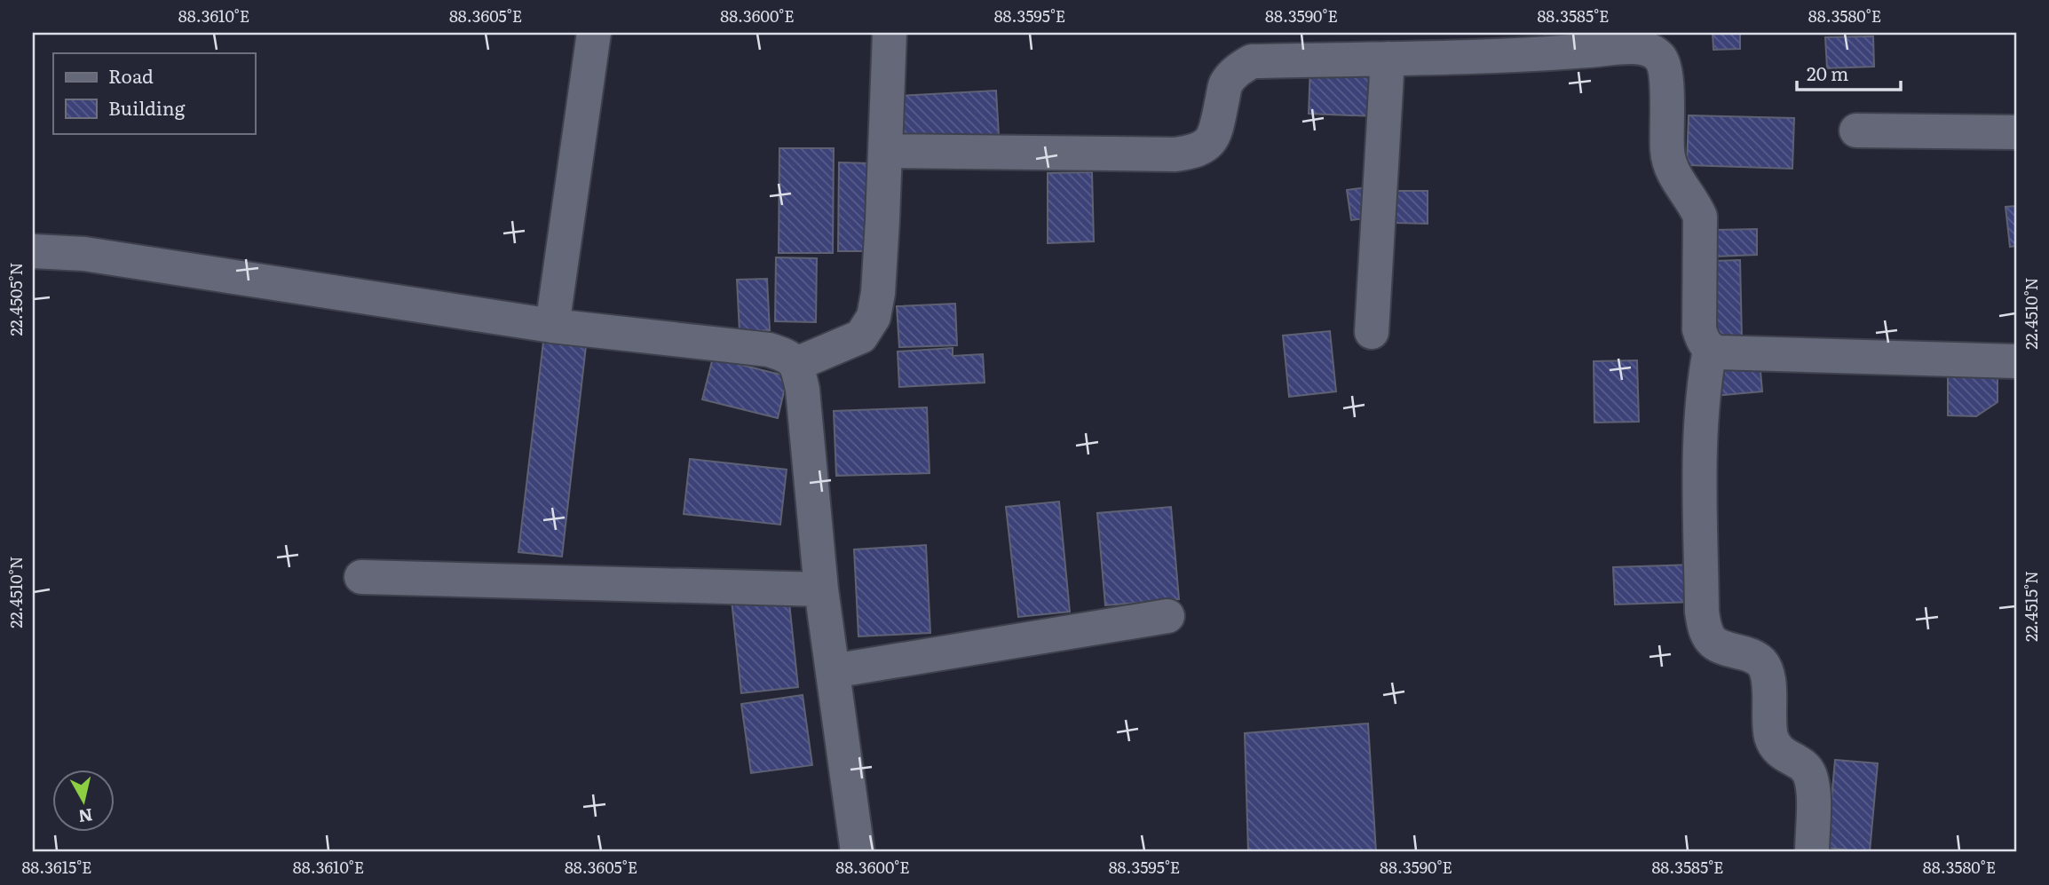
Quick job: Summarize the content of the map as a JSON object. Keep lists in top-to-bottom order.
{
  "legend": ["Road", "Building"],
  "scale_bar": "20 m",
  "north": "bottom",
  "coordinates": [
    "88.3610°E",
    "88.3605°E",
    "88.3600°E",
    "88.3595°E",
    "88.3590°E",
    "88.3585°E",
    "88.3580°E",
    "22.4505°N",
    "22.4510°N",
    "22.4515°N",
    "88.3615°E"
  ]
}
